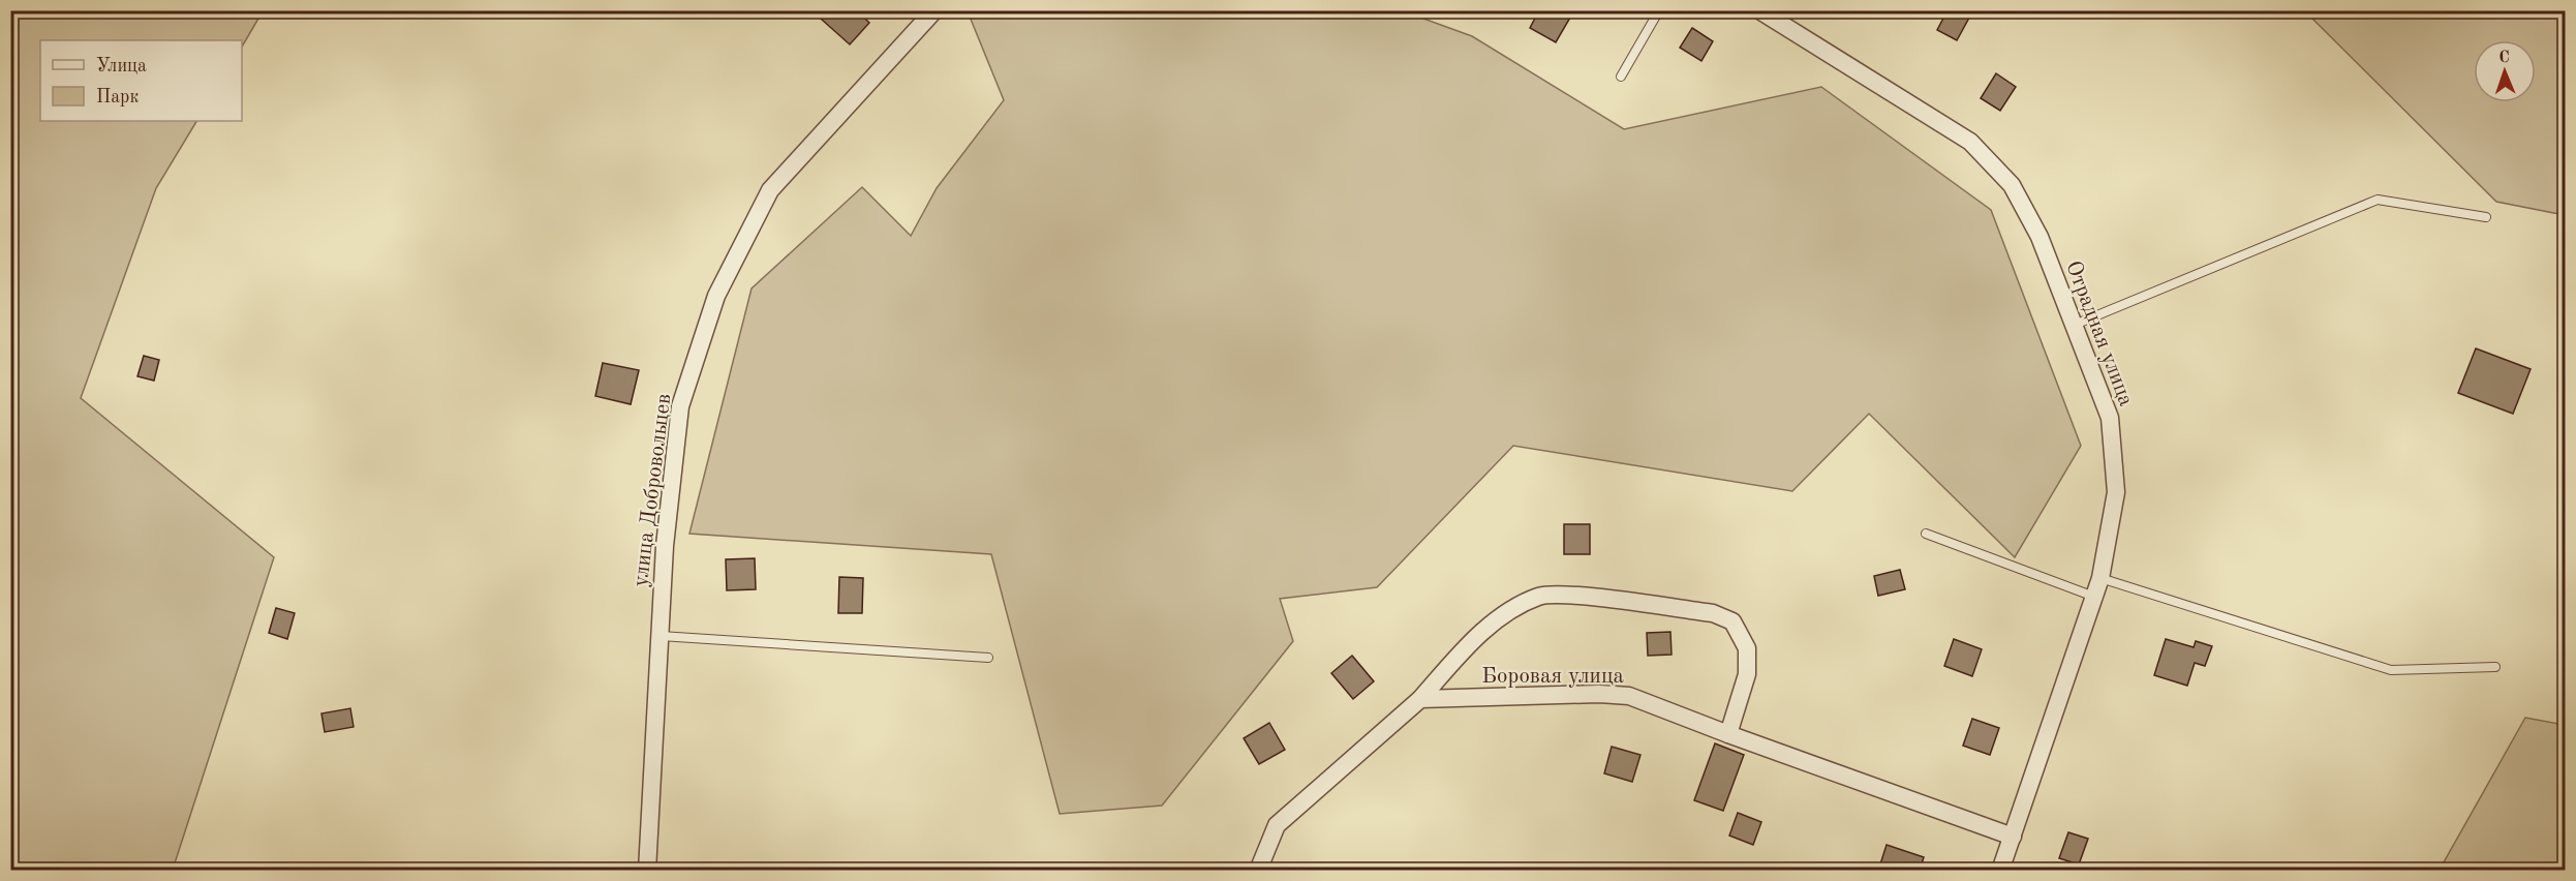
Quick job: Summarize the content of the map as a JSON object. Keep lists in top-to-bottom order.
{
  "streets": {
    "street": ["Отрадная улица", "улица Добровольцев", "Боровая улица"]
  },
  "crossings": [
    ["Отрадная улица", "Боровая улица"]
  ],
  "legend": ["Улица", "Парк"],
  "north": "top"
}
